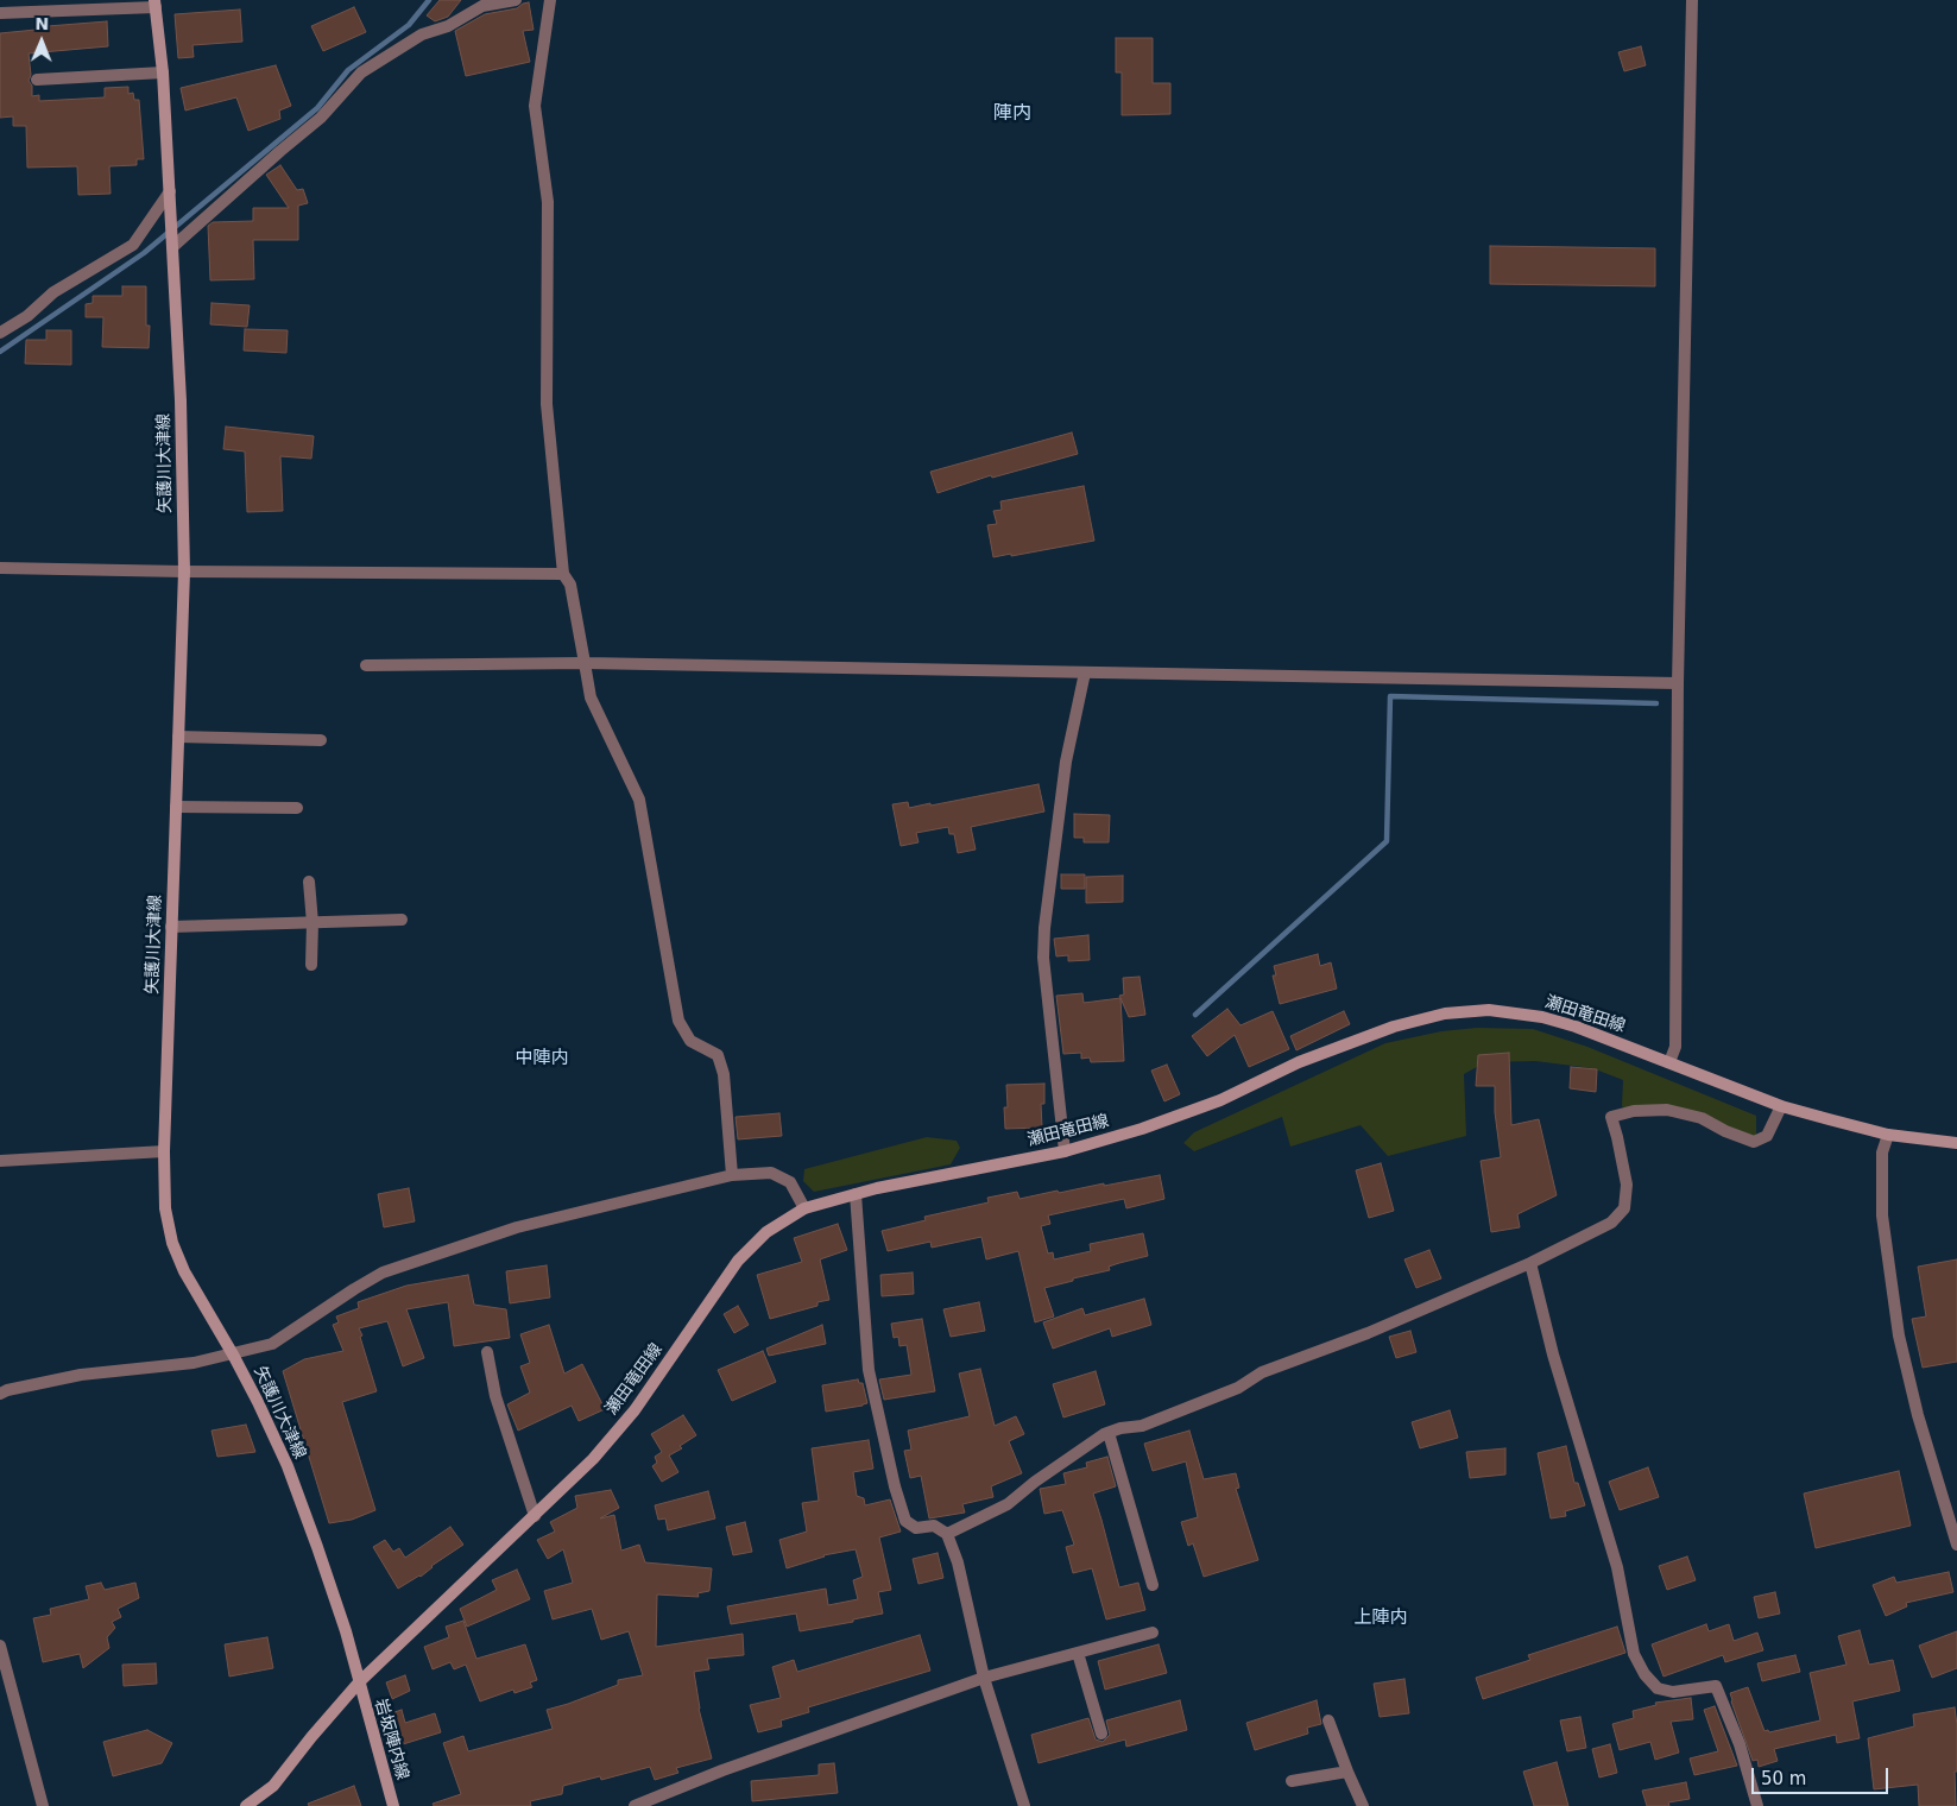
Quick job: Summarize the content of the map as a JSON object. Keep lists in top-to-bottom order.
{
  "streets": {
    "main road": ["矢護川大津線", "瀬田竜田線", "岩坂陣内線"]
  },
  "crossings": [
    ["矢護川大津線", "瀬田竜田線"],
    ["矢護川大津線", "岩坂陣内線"],
    ["瀬田竜田線", "岩坂陣内線"]
  ],
  "districts": ["陣内", "中陣内", "上陣内"],
  "scale_bar": "50 m",
  "north": "top"
}
